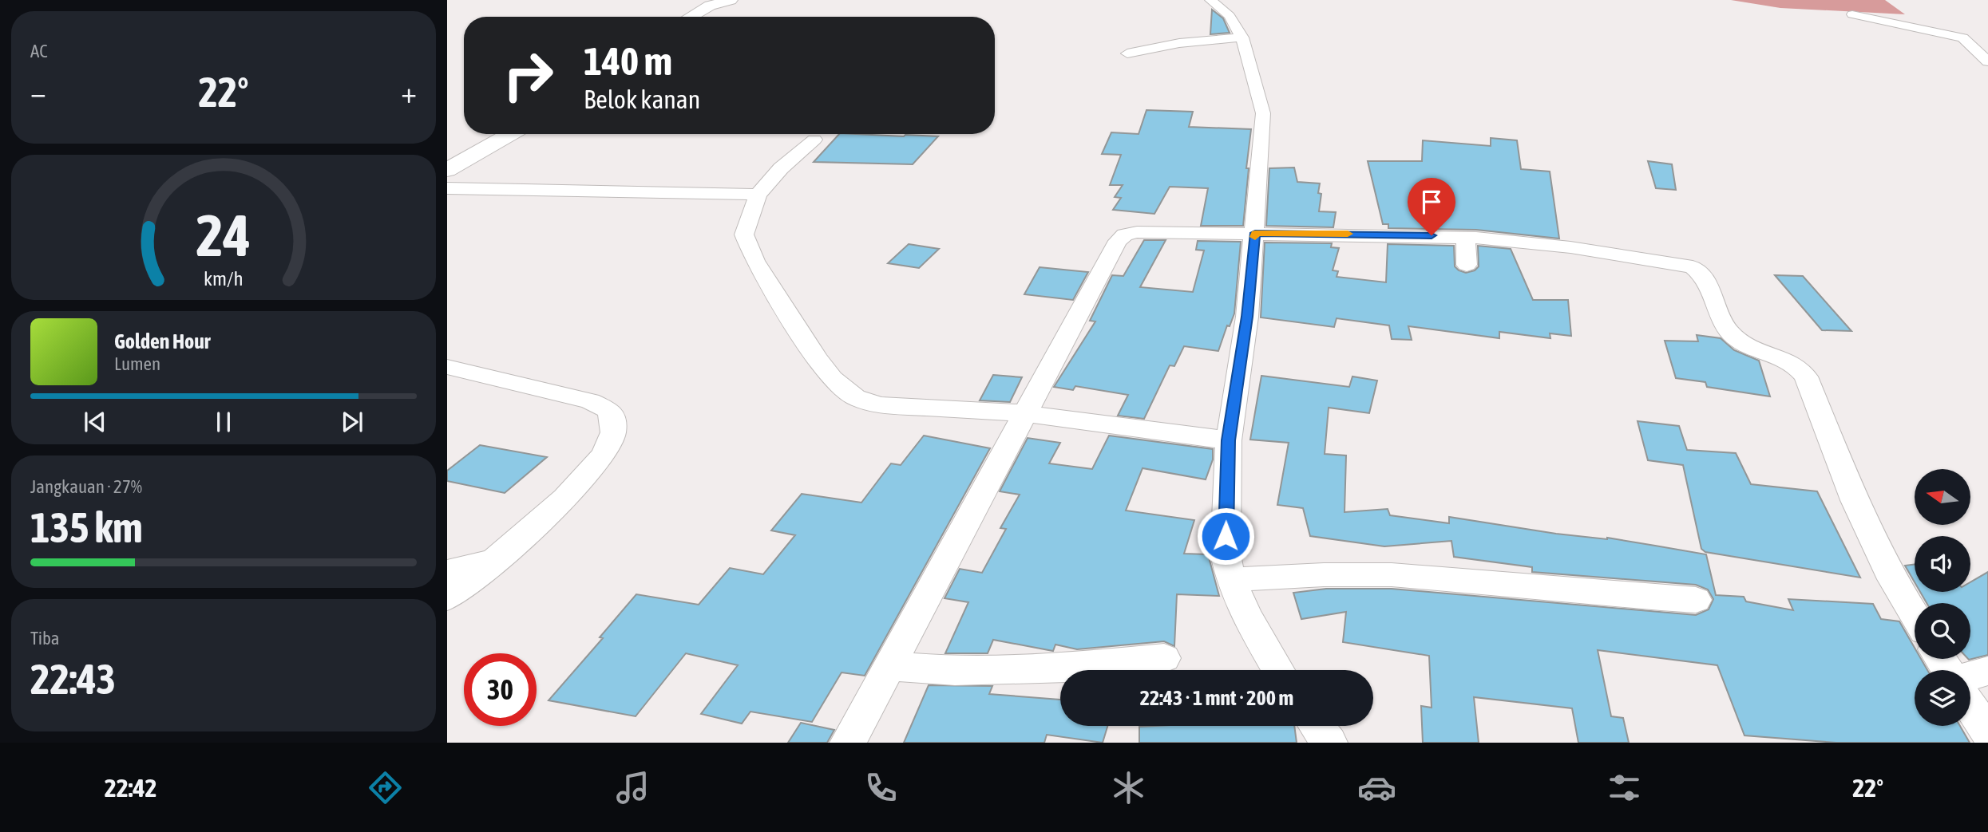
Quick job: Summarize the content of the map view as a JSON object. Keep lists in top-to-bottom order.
{
  "north": "left",
  "page": {
    "tile": [
      "AC",
      ["Jangkauan · 27%", "135 km"],
      ["Tiba", "22:43"]
    ],
    "turn": ["140 m", "Belok kanan"],
    "heat": ["−", "22°", "+"],
    "song": ["Golden Hour", "Lumen"],
    "limit": "30",
    "trip": "22:43 · 1 mnt · 200 m",
    "tabs": ["22:42", "22°"],
    "gauge": ["24", "km/h"]
  }
}
